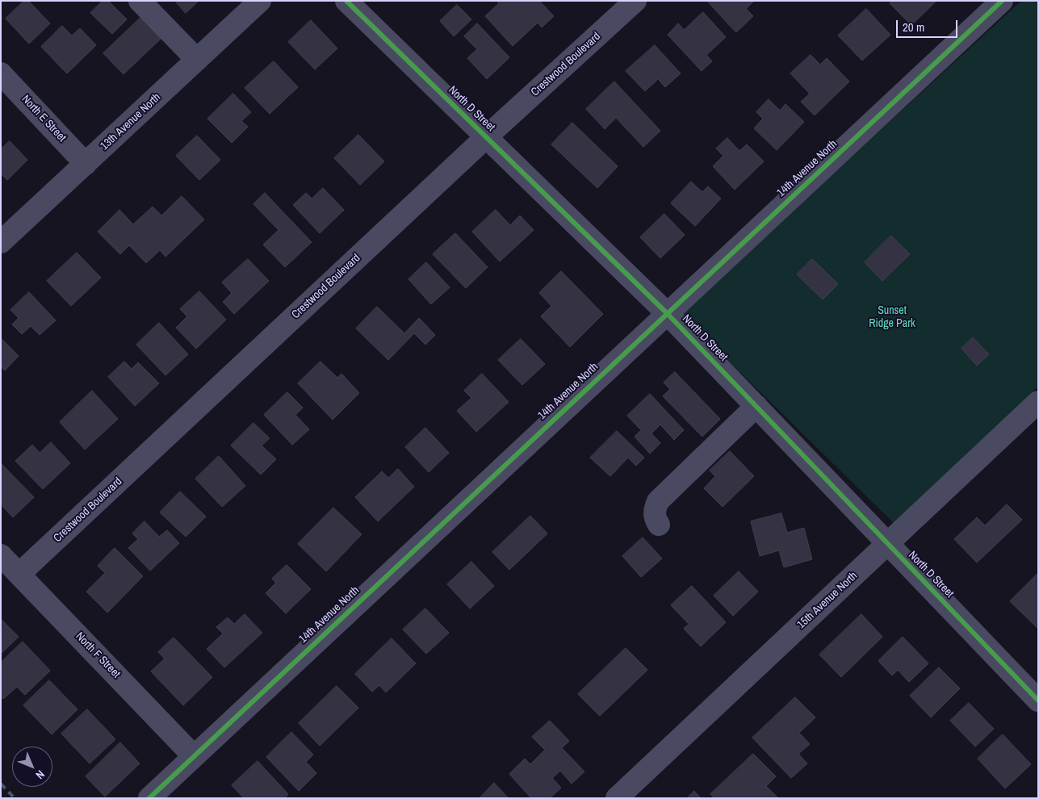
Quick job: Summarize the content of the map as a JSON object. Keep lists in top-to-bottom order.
{
  "streets": {
    "street": [
      "Crestwood Boulevard",
      "North D Street",
      "North E Street",
      "13th Avenue North",
      "14th Avenue North",
      "15th Avenue North",
      "North F Street"
    ]
  },
  "crossings": [
    ["Crestwood Boulevard", "North D Street"],
    ["Crestwood Boulevard", "North F Street"],
    ["North D Street", "14th Avenue North"],
    ["North D Street", "15th Avenue North"],
    ["North E Street", "13th Avenue North"],
    ["14th Avenue North", "North F Street"]
  ],
  "parks": ["Sunset Ridge Park"],
  "scale_bar": "20 m",
  "north": "bottom right"
}
